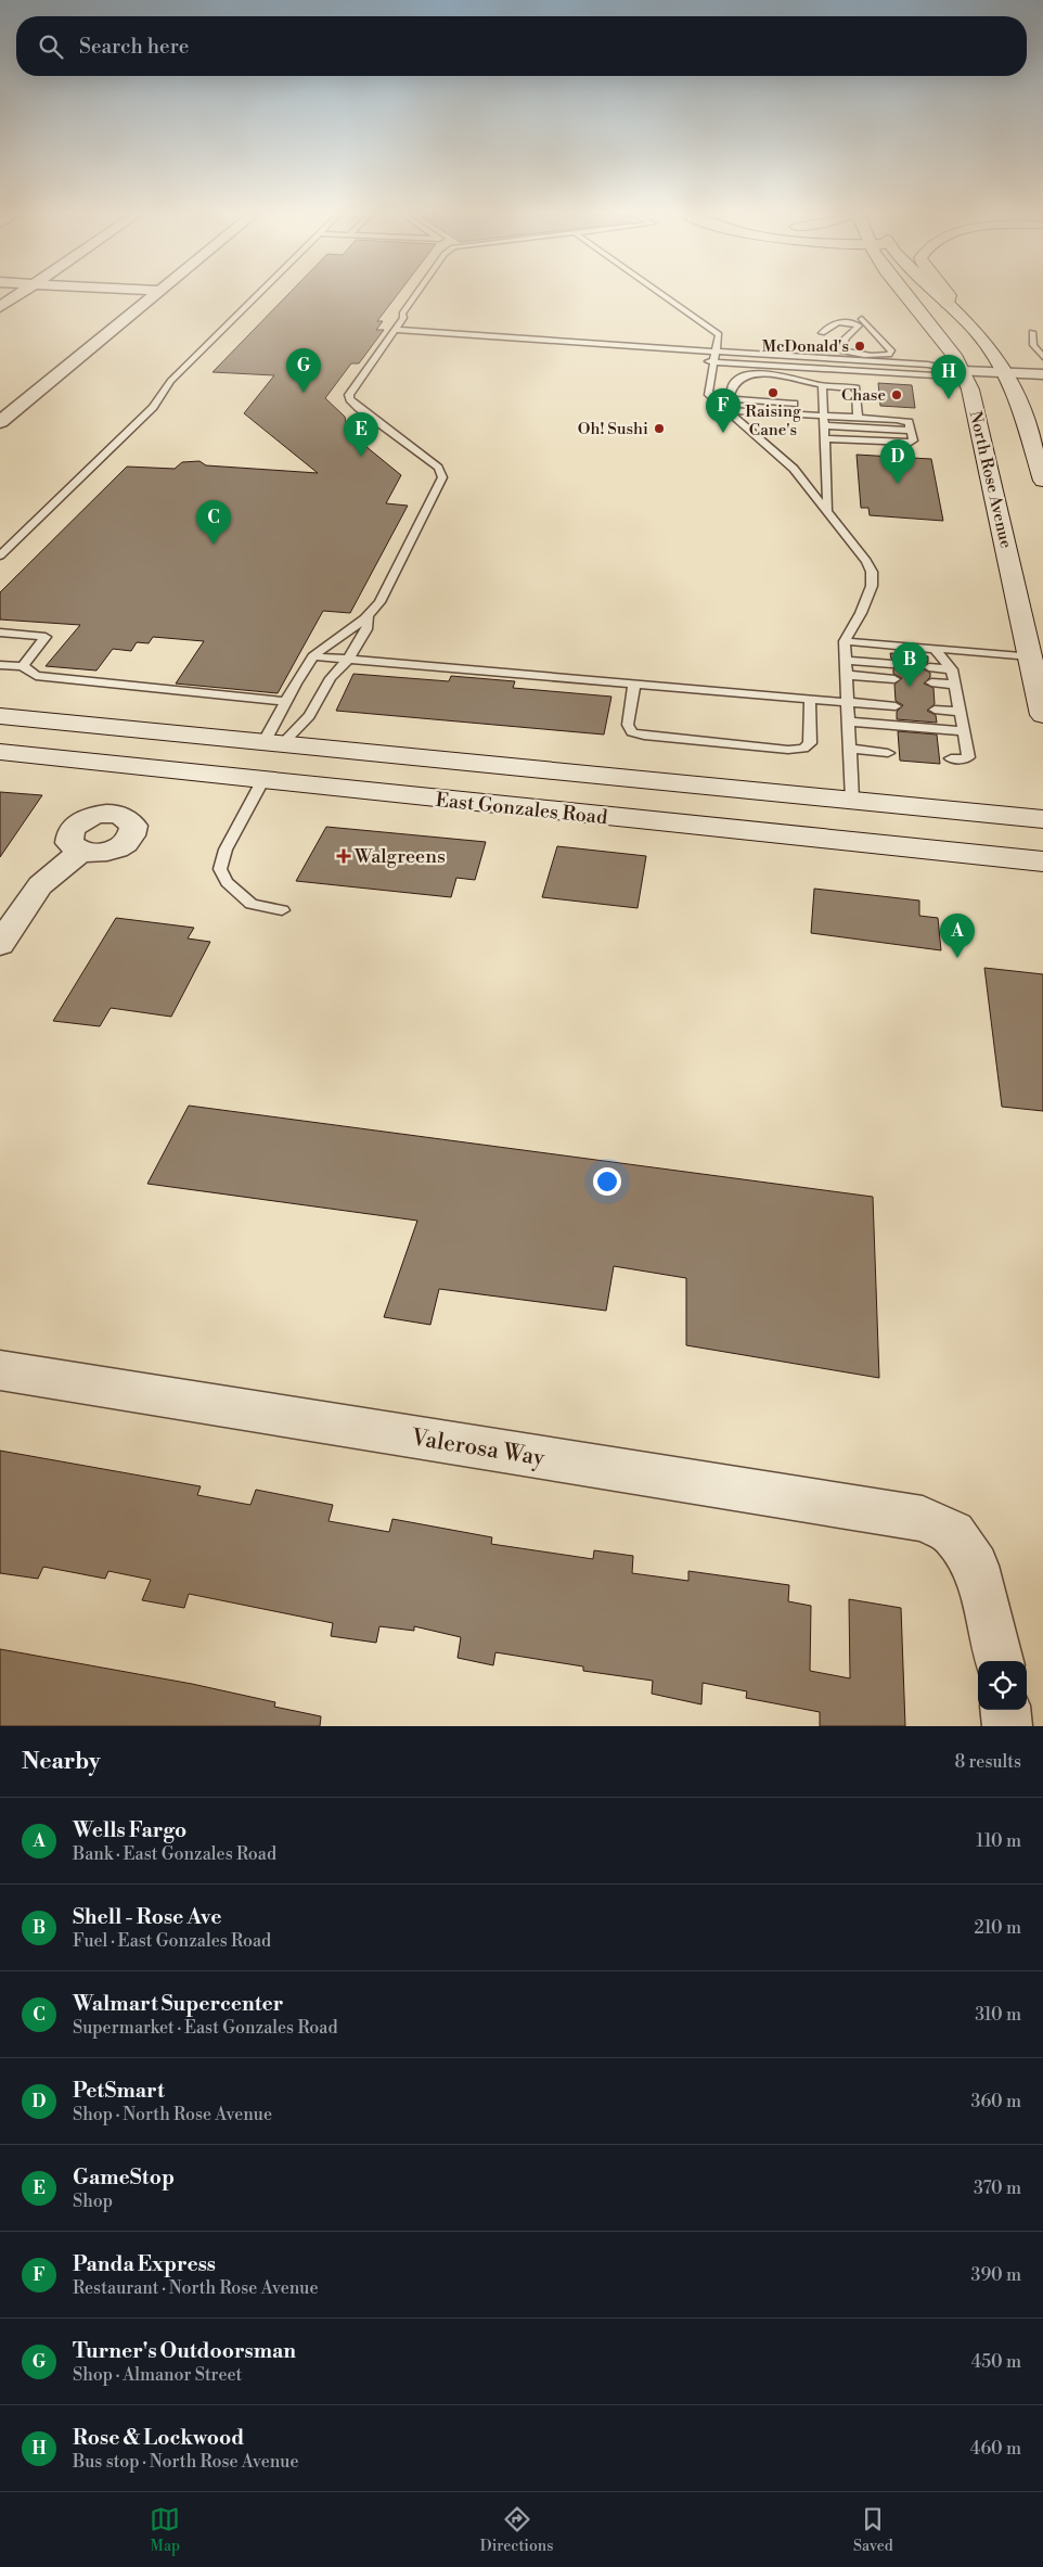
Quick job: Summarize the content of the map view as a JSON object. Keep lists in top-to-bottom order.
{
  "streets": {
    "main road": ["North Rose Avenue", "East Gonzales Road"],
    "street": ["Valerosa Way"]
  },
  "places": {
    "other": [
      "McDonald's",
      "Raising Cane's",
      "Chase",
      "Oh! Sushi"
    ],
    "health": ["Walgreens"]
  },
  "page": {
    "search": "Search here",
    "pins": [
      "G",
      "H",
      "F",
      "E",
      "D",
      "C",
      "B",
      "A"
    ],
    "heading": ["Nearby", "8 results"],
    "list": [
      {
        "mark": "A",
        "name": "Wells Fargo",
        "note": "Bank · East Gonzales Road",
        "value": "110 m"
      },
      {
        "mark": "B",
        "name": "Shell - Rose Ave",
        "note": "Fuel · East Gonzales Road",
        "value": "210 m"
      },
      {
        "mark": "C",
        "name": "Walmart Supercenter",
        "note": "Supermarket · East Gonzales Road",
        "value": "310 m"
      },
      {
        "mark": "D",
        "name": "PetSmart",
        "note": "Shop · North Rose Avenue",
        "value": "360 m"
      },
      {
        "mark": "E",
        "name": "GameStop",
        "note": "Shop",
        "value": "370 m"
      },
      {
        "mark": "F",
        "name": "Panda Express",
        "note": "Restaurant · North Rose Avenue",
        "value": "390 m"
      },
      {
        "mark": "G",
        "name": "Turner's Outdoorsman",
        "note": "Shop · Almanor Street",
        "value": "450 m"
      },
      {
        "mark": "H",
        "name": "Rose & Lockwood",
        "note": "Bus stop · North Rose Avenue",
        "value": "460 m"
      }
    ],
    "nav": ["Map", "Directions", "Saved"]
  }
}
